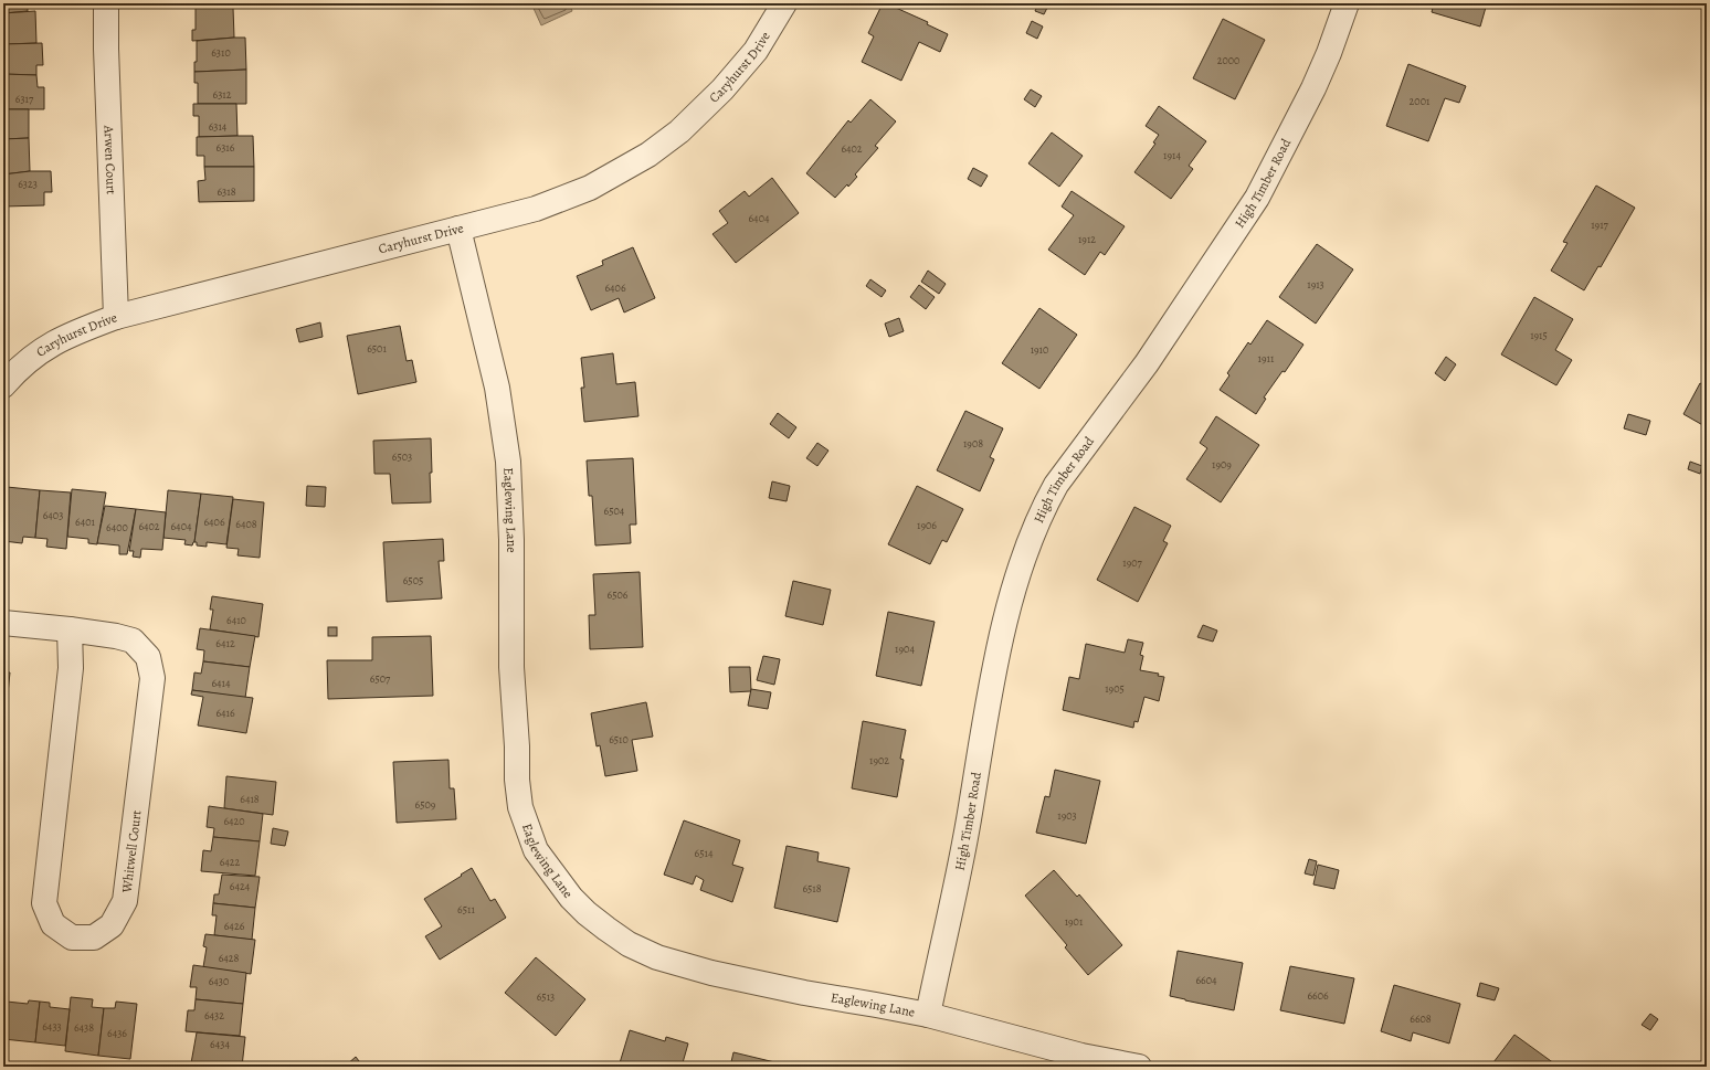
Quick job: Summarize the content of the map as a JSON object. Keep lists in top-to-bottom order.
{
  "streets": {
    "street": [
      "Caryhurst Drive",
      "Arwen Court",
      "High Timber Road",
      "Eaglewing Lane",
      "Whitwell Court"
    ]
  },
  "crossings": [
    ["Caryhurst Drive", "Arwen Court"],
    ["Caryhurst Drive", "Eaglewing Lane"],
    ["High Timber Road", "Eaglewing Lane"]
  ],
  "house_numbers": [
    "6310",
    "2000",
    "6312",
    "6317",
    "2001",
    "6314",
    "6316",
    "6402",
    "1914",
    "6323",
    "6318",
    "6404",
    "1917",
    "1912",
    "1913",
    "6406",
    "1915",
    "6501",
    "1910",
    "1911",
    "1908",
    "6503",
    "1909",
    "6504",
    "6403",
    "6401",
    "6406",
    "6408",
    "1906",
    "6402",
    "6404",
    "6400",
    "1907",
    "6505",
    "6506",
    "6410",
    "6412",
    "1904",
    "6507",
    "6414",
    "1905",
    "6416",
    "6510",
    "1902",
    "6418",
    "6509",
    "1903",
    "6420",
    "6514",
    "6422",
    "6424",
    "6518",
    "6511",
    "1901",
    "6426",
    "6428",
    "6604",
    "6430",
    "6606",
    "6513",
    "6432",
    "6608",
    "6433",
    "6438",
    "6436",
    "6434"
  ]
}
